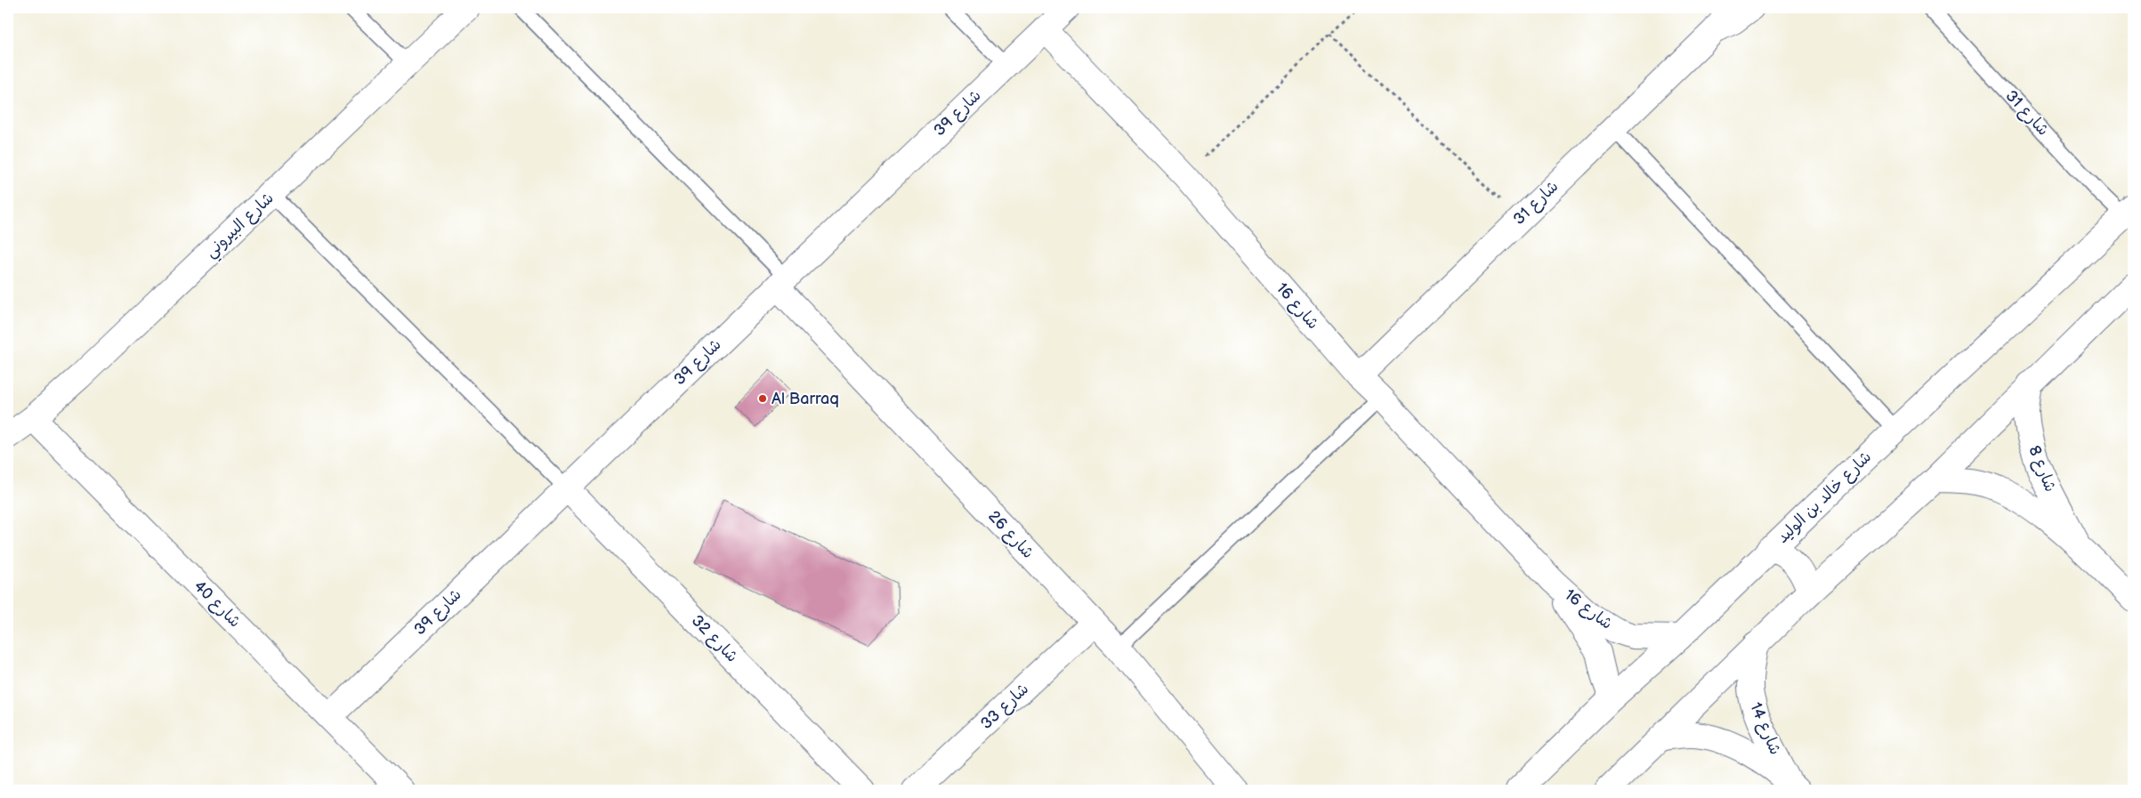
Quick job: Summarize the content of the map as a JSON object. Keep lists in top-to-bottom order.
{
  "streets": {
    "street": [
      "شارع 39",
      "شارع 31",
      "شارع البيروني",
      "شارع 16",
      "شارع 8",
      "شارع خالد بن الوليد",
      "شارع 26",
      "شارع 40",
      "شارع 32",
      "شارع 33",
      "شارع 14"
    ]
  },
  "crossings": [
    ["شارع 39", "شارع 16"],
    ["شارع 39", "شارع 26"],
    ["شارع 39", "شارع 40"],
    ["شارع 39", "شارع 32"],
    ["شارع 31", "شارع 16"],
    ["شارع 31", "شارع خالد بن الوليد"],
    ["شارع البيروني", "شارع 40"],
    ["شارع 16", "شارع خالد بن الوليد"],
    ["شارع 26", "شارع 33"]
  ],
  "places": ["Al Barraq"]
}
